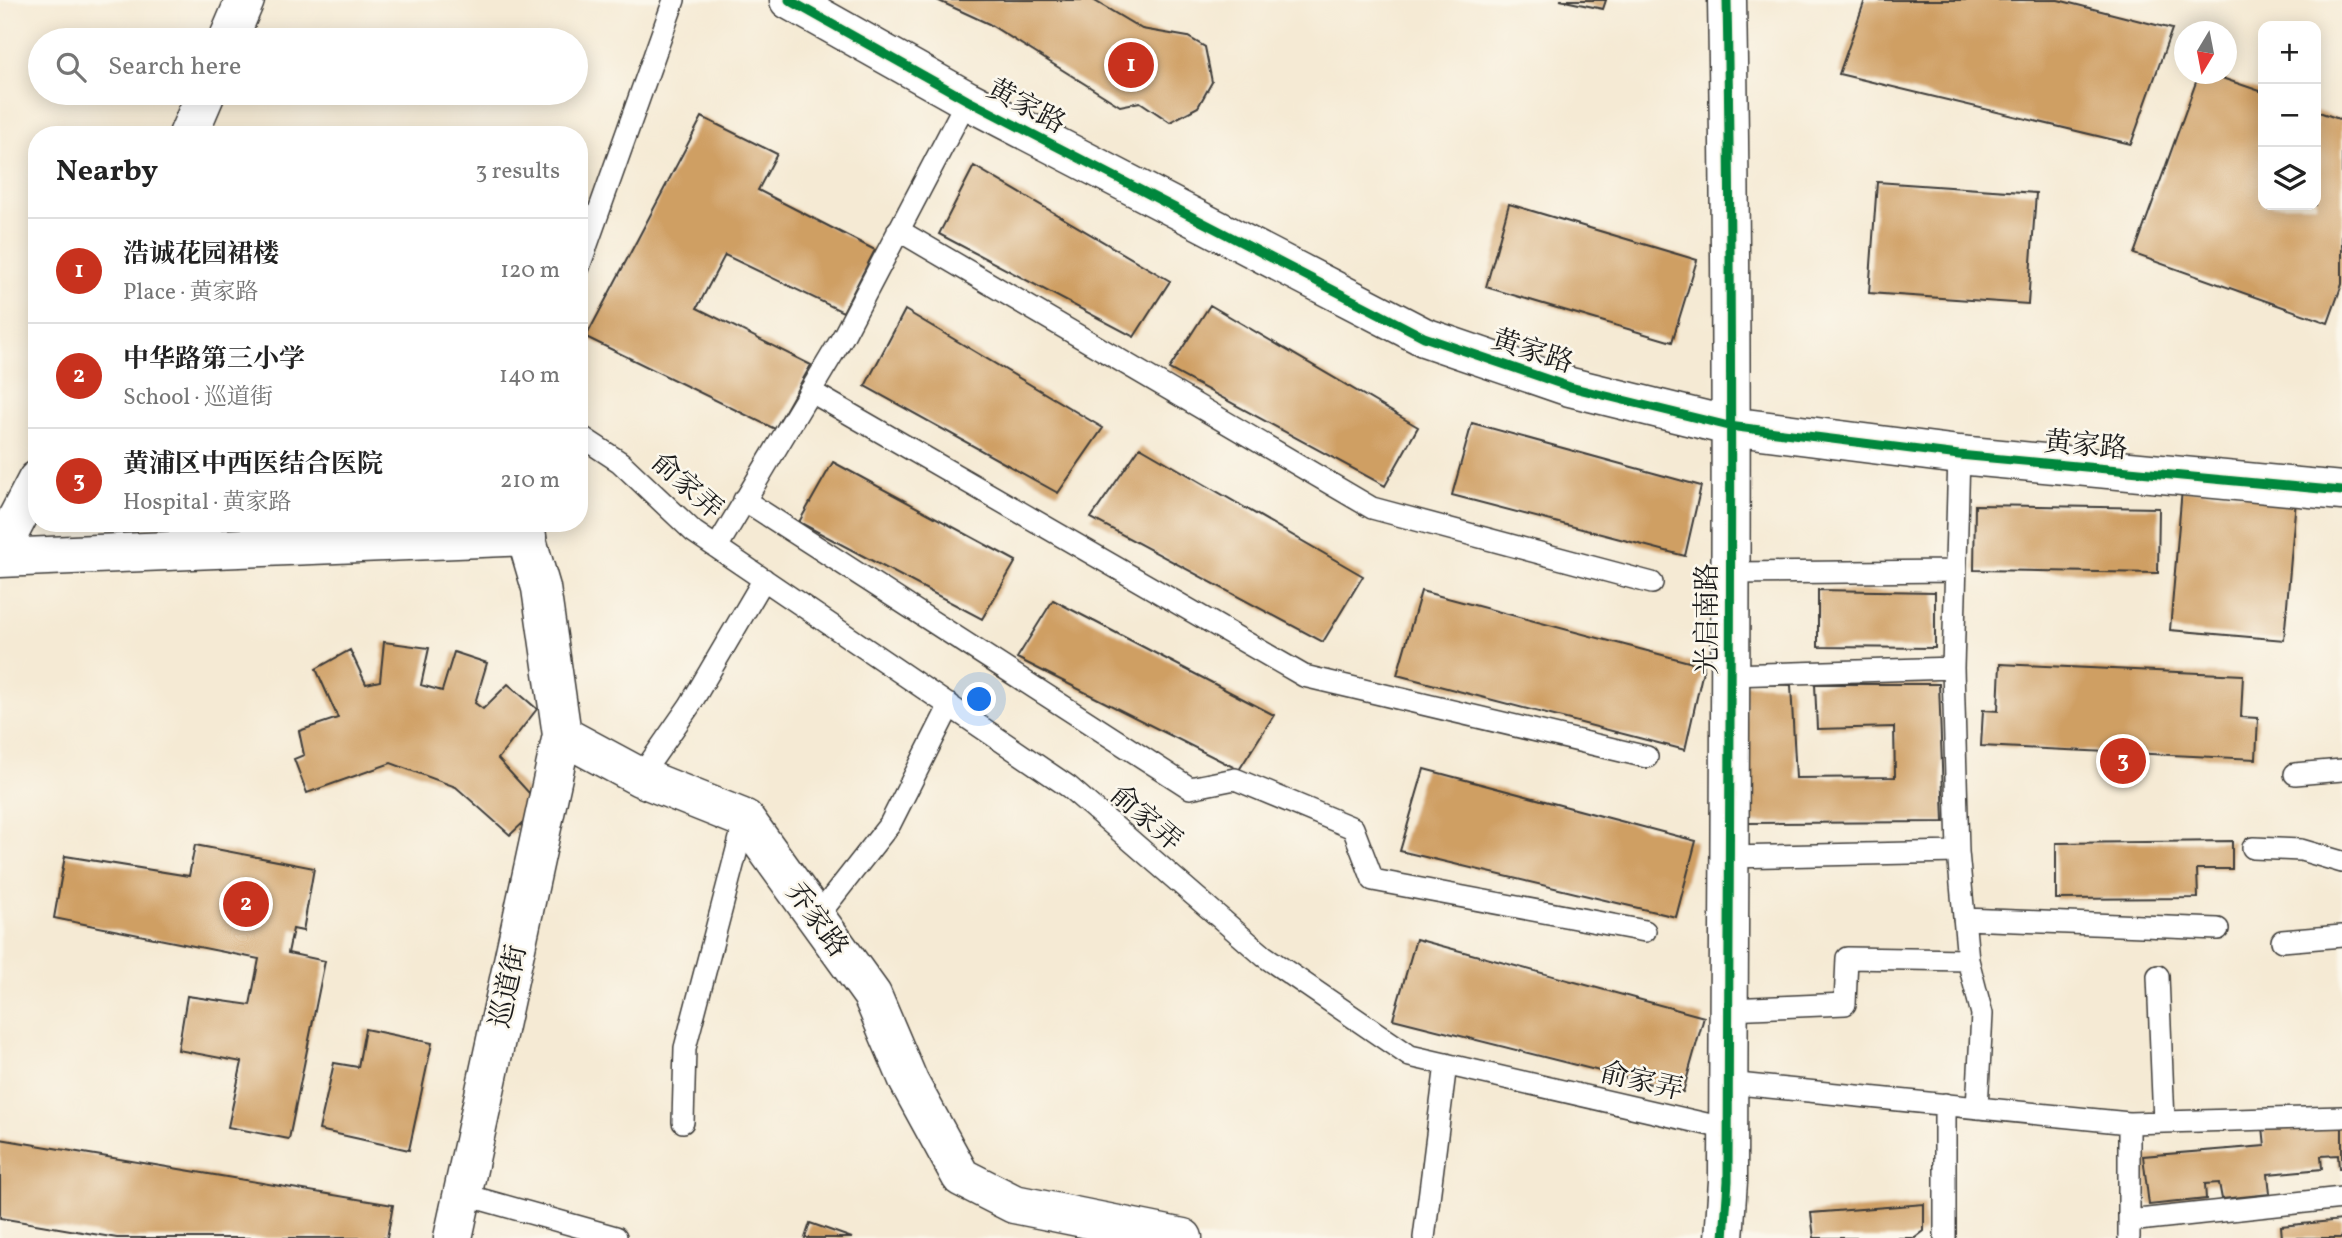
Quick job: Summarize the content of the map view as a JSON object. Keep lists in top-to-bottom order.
{
  "streets": {
    "street": [
      "黄家路",
      "光启南路",
      "乔家路",
      "巡道街"
    ],
    "lane": ["俞家弄"]
  },
  "crossings": [
    ["黄家路", "光启南路"],
    ["俞家弄", "光启南路"]
  ],
  "north": "bottom",
  "page": {
    "map_buttons": ["+", "−"],
    "search": "Search here",
    "pins": ["1", "3", "2"],
    "heading": ["Nearby", "3 results"],
    "list": [
      {
        "mark": "1",
        "name": "浩诚花园裙楼",
        "note": "Place · 黄家路",
        "value": "120 m"
      },
      {
        "mark": "2",
        "name": "中华路第三小学",
        "note": "School · 巡道街",
        "value": "140 m"
      },
      {
        "mark": "3",
        "name": "黄浦区中西医结合医院",
        "note": "Hospital · 黄家路",
        "value": "210 m"
      }
    ]
  }
}
